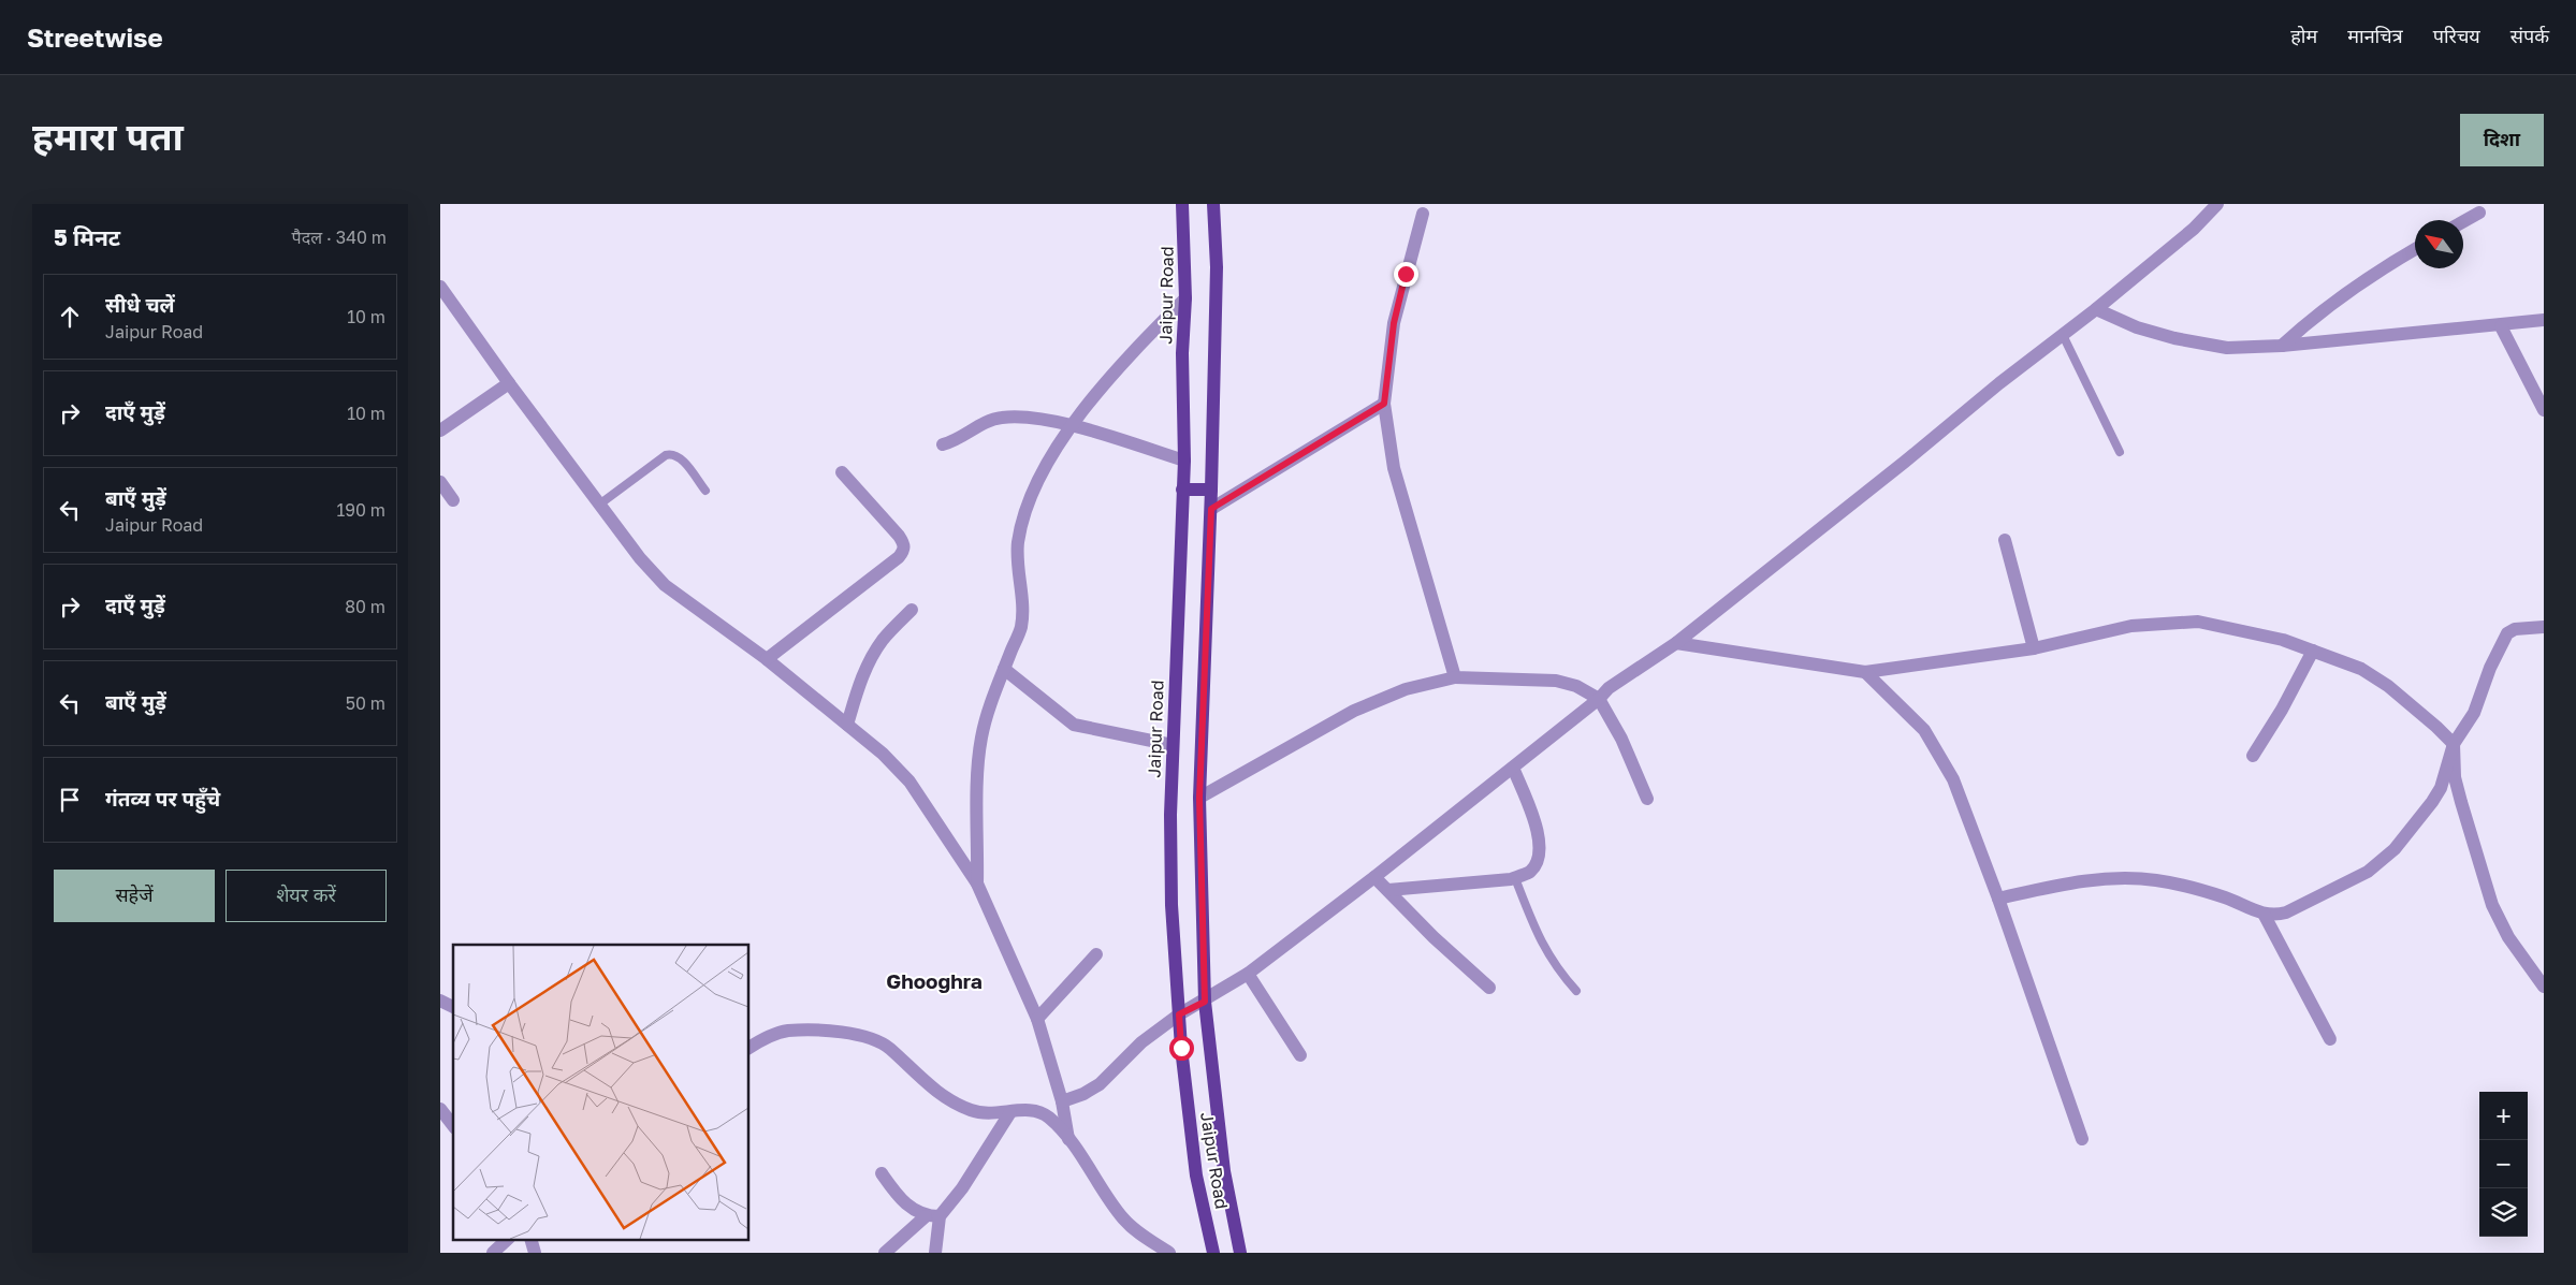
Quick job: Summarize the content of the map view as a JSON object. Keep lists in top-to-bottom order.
{
  "streets": {
    "main road": ["Jaipur Road"]
  },
  "districts": ["Ghooghra"],
  "north": "top left",
  "page": {
    "header": "Streetwise",
    "nav": [
      "होम",
      "मानचित्र",
      "परिचय",
      "संपर्क"
    ],
    "title": "हमारा पता",
    "buttons": [
      "दिशा",
      ["सहेजें", "शेयर करें"]
    ],
    "heading": ["5 मिनट", "पैदल · 340 m"],
    "list": [
      ["सीधे चलें", "Jaipur Road", "10 m"],
      ["दाएँ मुड़ें", "10 m"],
      ["बाएँ मुड़ें", "Jaipur Road", "190 m"],
      ["दाएँ मुड़ें", "80 m"],
      ["बाएँ मुड़ें", "50 m"],
      "गंतव्य पर पहुँचे"
    ],
    "map_buttons": ["+", "−"]
  }
}
